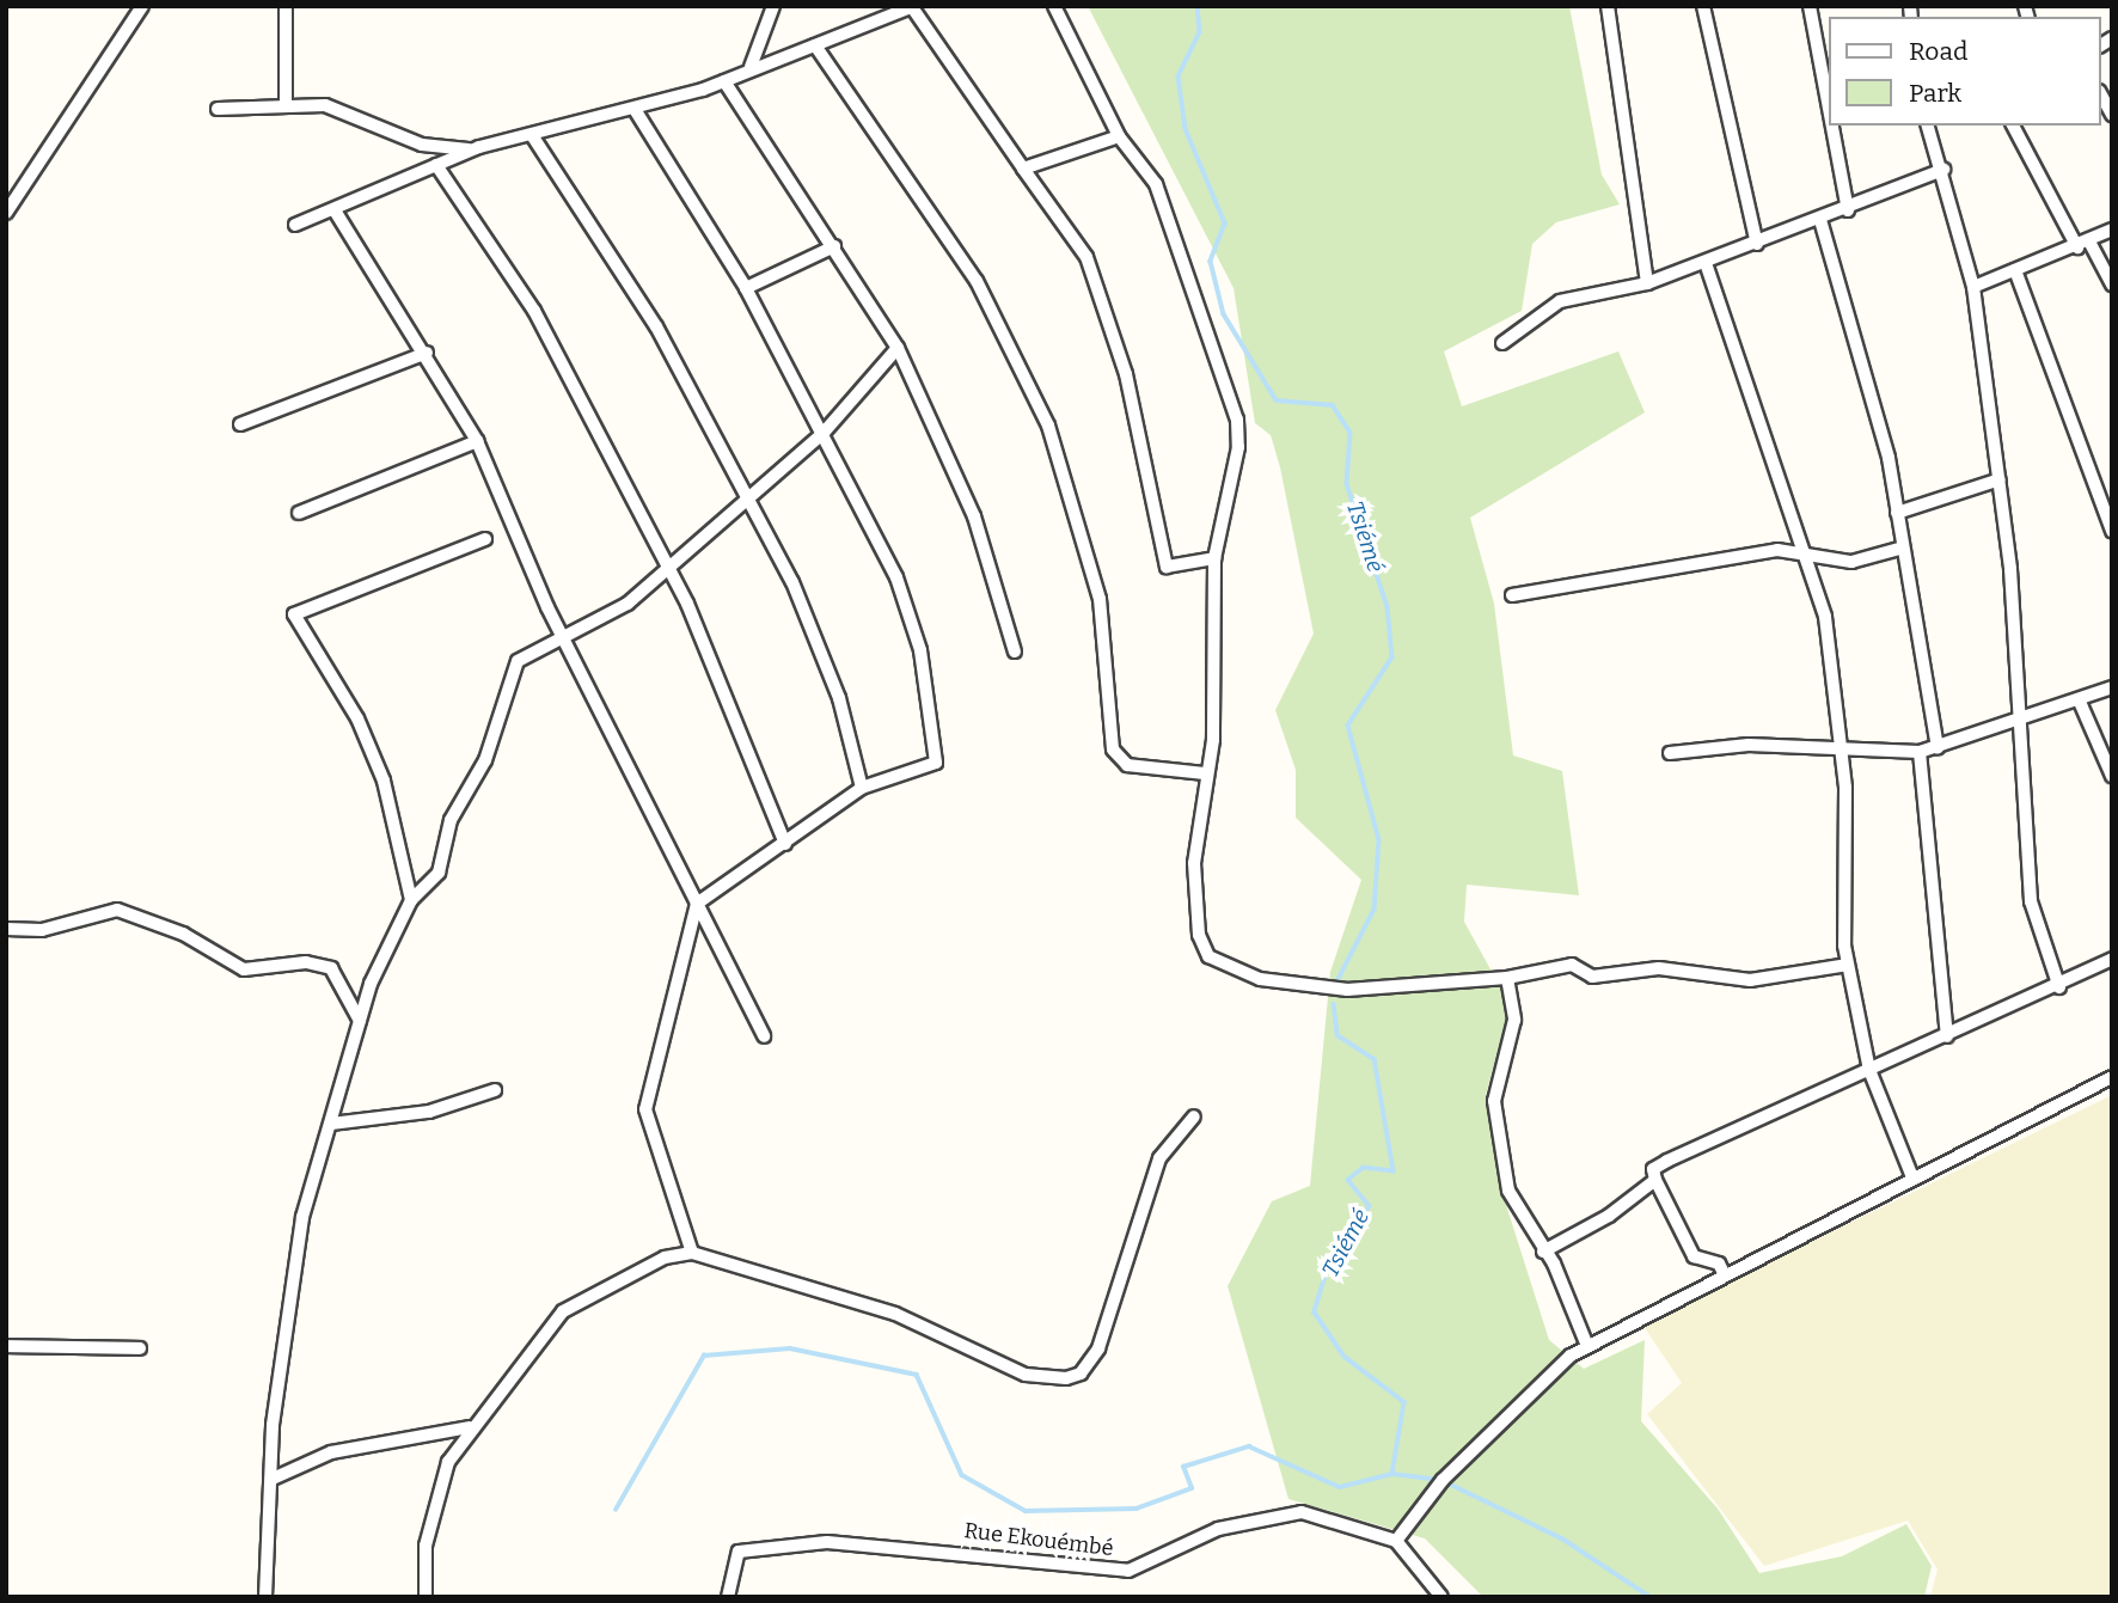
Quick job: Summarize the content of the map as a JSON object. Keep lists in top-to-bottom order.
{
  "streets": {
    "street": ["Rue Ekouémbé"]
  },
  "water": ["Tsiémé"],
  "legend": ["Road", "Park"]
}
